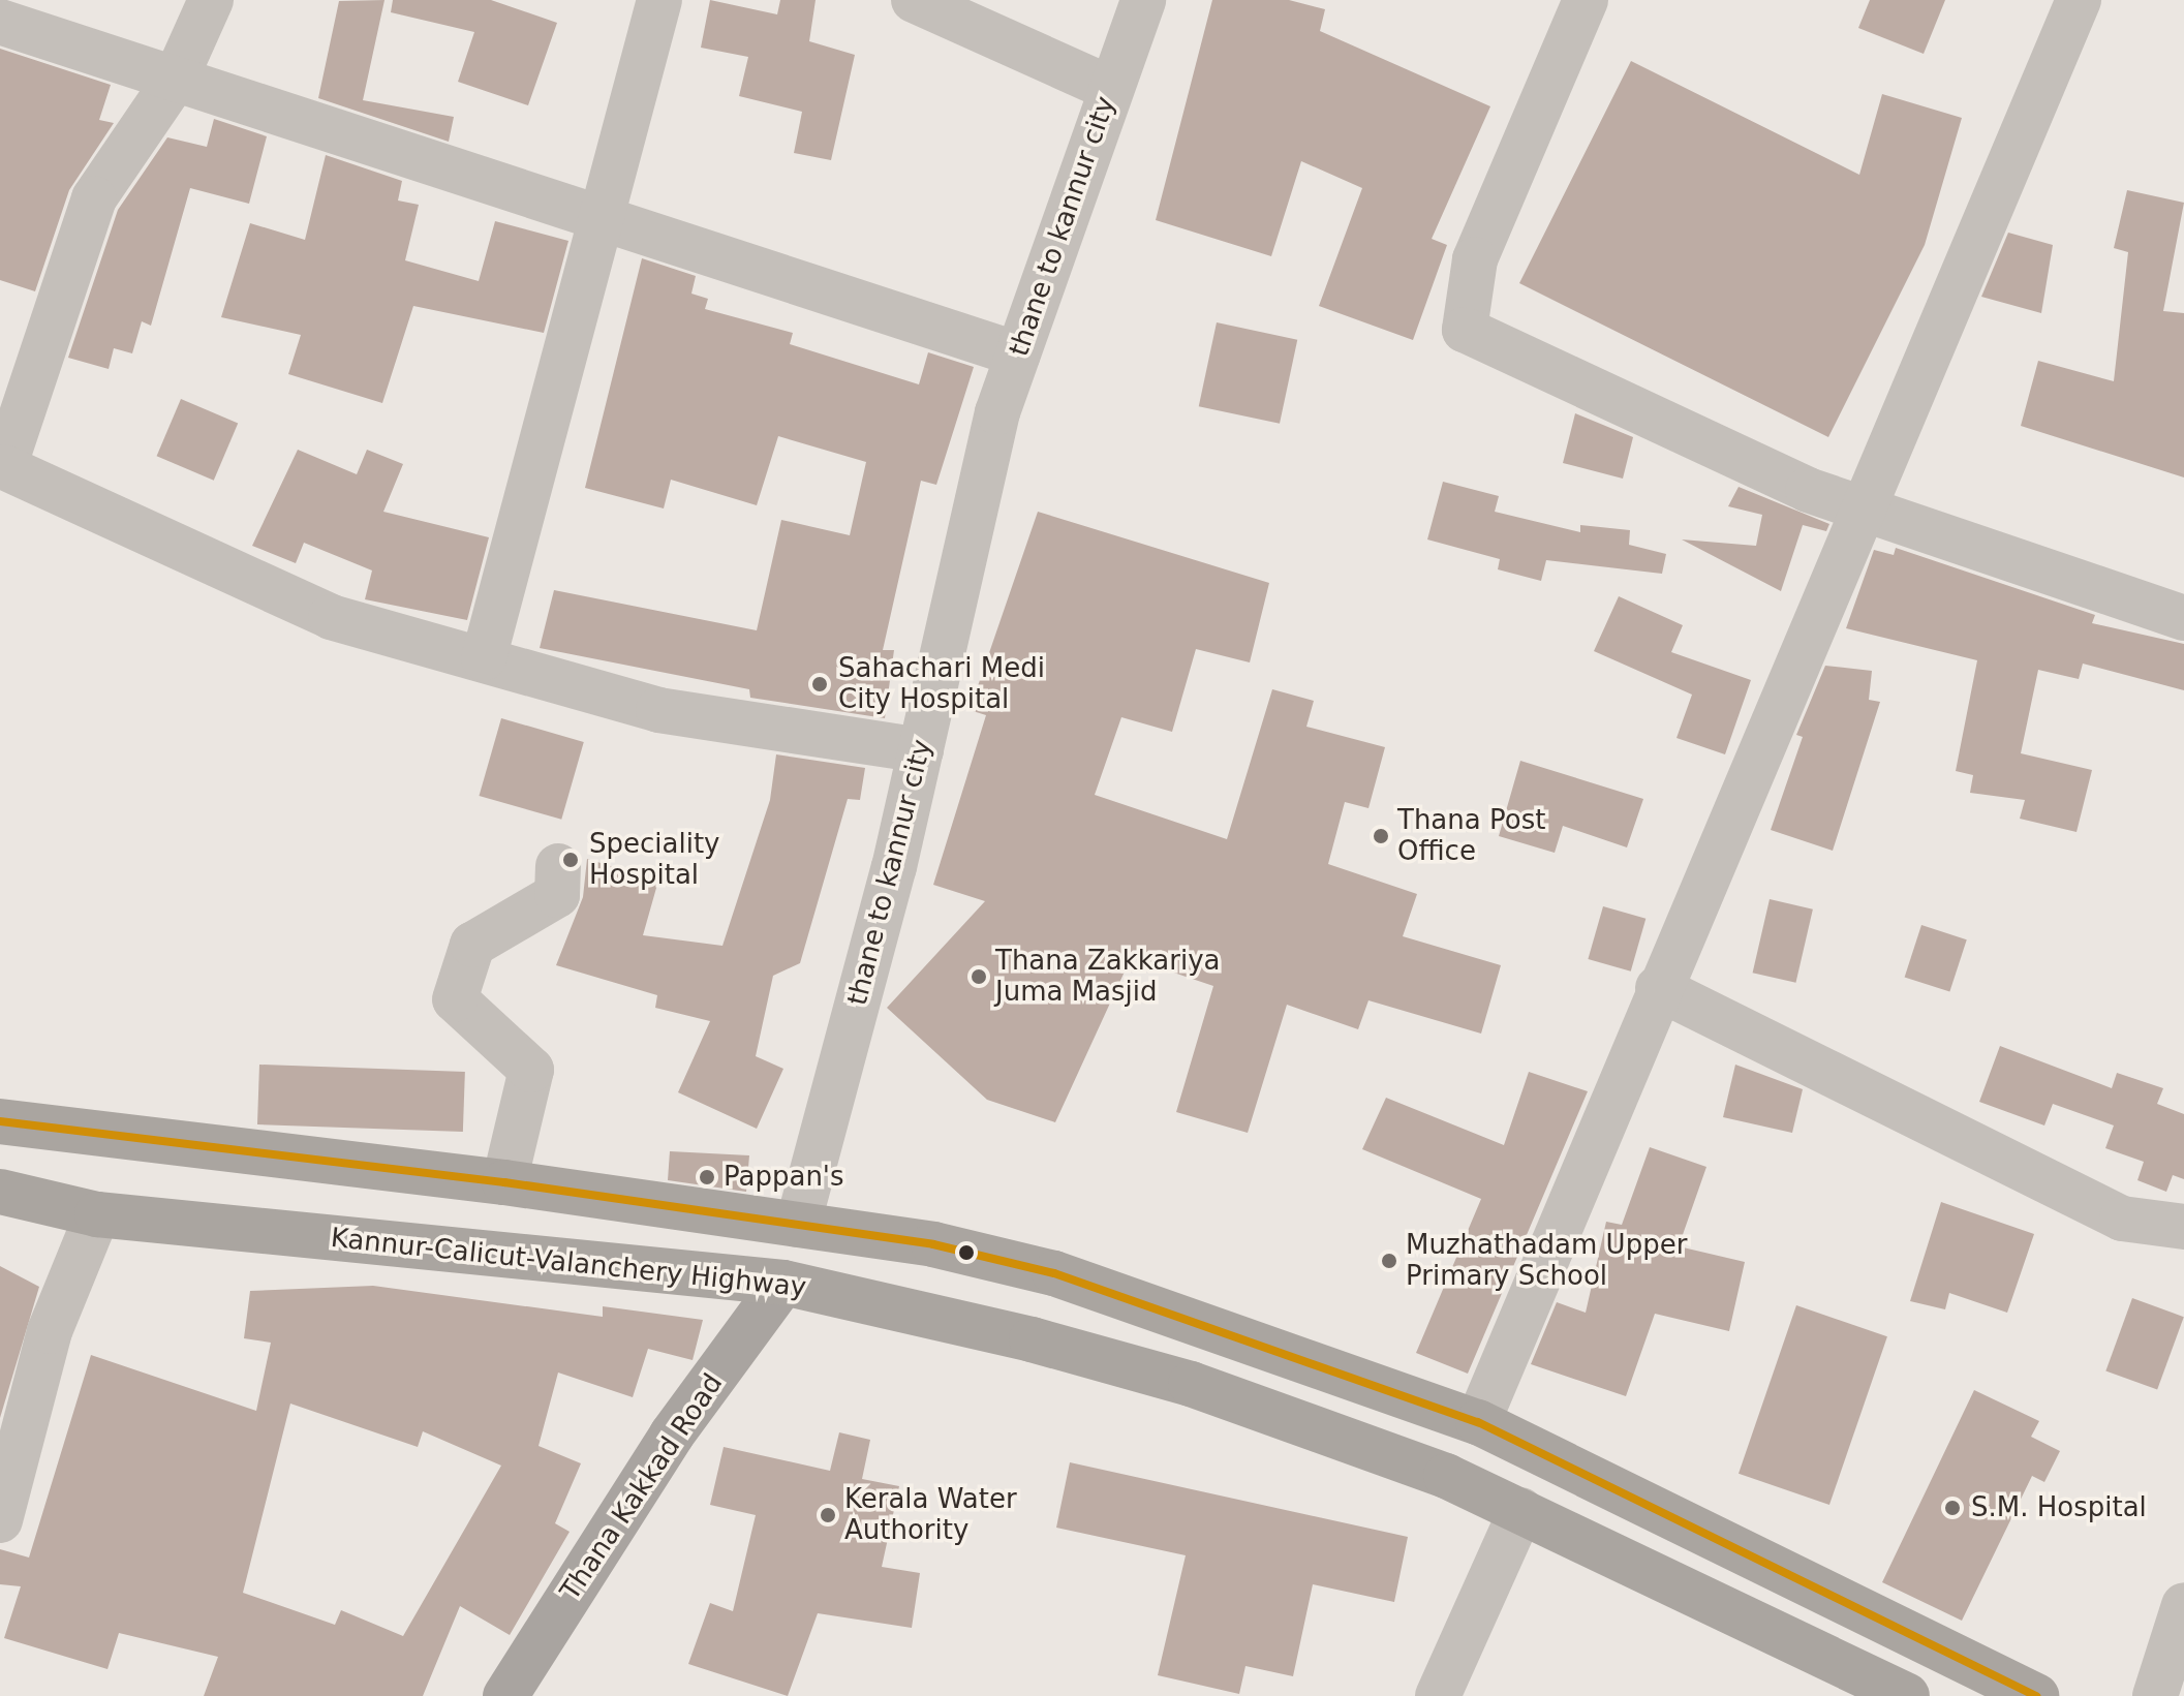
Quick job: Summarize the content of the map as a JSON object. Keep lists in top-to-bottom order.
{
  "streets": {
    "highway": ["Kannur-Calicut-Valanchery Highway"],
    "main road": ["Thana Kakkad Road"],
    "street": ["thane to kannur city"]
  },
  "crossings": [
    ["Kannur-Calicut-Valanchery Highway", "Thana Kakkad Road"]
  ],
  "places": [
    "Sahachari Medi City Hospital",
    "Thana Post Office",
    "Speciality Hospital",
    "Thana Zakkariya Juma Masjid",
    "Pappan's",
    "Muzhathadam Upper Primary School",
    "S.M. Hospital",
    "Kerala Water Authority"
  ]
}
